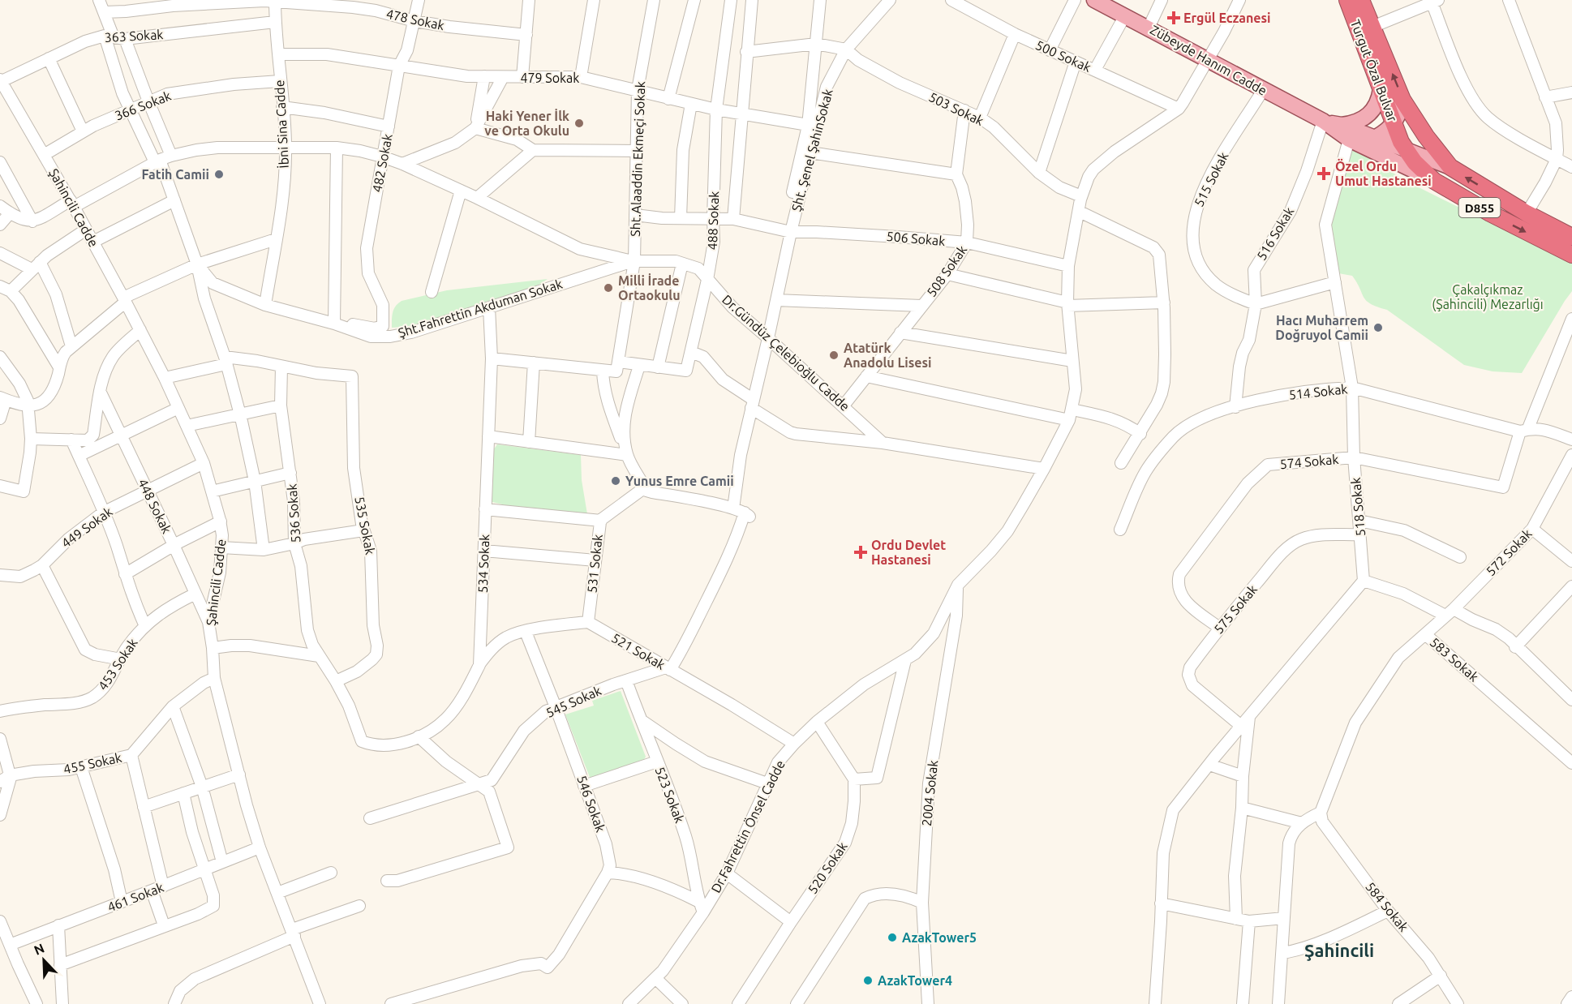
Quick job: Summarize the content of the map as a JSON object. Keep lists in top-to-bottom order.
{
  "streets": {
    "highway": ["Zübeyde Hanım Cadde", "Turgut Özal Bulvar", "D855"],
    "street": [
      "478 Sokak",
      "363 Sokak",
      "500 Sokak",
      "479 Sokak",
      "366 Sokak",
      "503 Sokak",
      "İbni Sina Cadde",
      "Şht. Şenel ŞahinSokak",
      "Sht.Alaaddin Ekmeçi Sokak",
      "482 Sokak",
      "515 Sokak",
      "Şahincili Cadde",
      "488 Sokak",
      "516 Sokak",
      "506 Sokak",
      "508 Sokak",
      "Şht.Fahrettin Akduman Sokak",
      "Dr.Gündüz Çelebioğlu Cadde",
      "514 Sokak",
      "574 Sokak",
      "448 Sokak",
      "518 Sokak",
      "536 Sokak",
      "535 Sokak",
      "449 Sokak",
      "572 Sokak",
      "534 Sokak",
      "531 Sokak",
      "575 Sokak",
      "521 Sokak",
      "583 Sokak",
      "453 Sokak",
      "545 Sokak",
      "455 Sokak",
      "2004 Sokak",
      "523 Sokak",
      "546 Sokak",
      "Dr.Fahrettin Önsel Cadde",
      "520 Sokak",
      "461 Sokak",
      "584 Sokak"
    ]
  },
  "crossings": [
    ["478 Sokak", "İbni Sina Cadde"],
    ["478 Sokak", "482 Sokak"],
    ["363 Sokak", "İbni Sina Cadde"],
    ["363 Sokak", "Şahincili Cadde"],
    ["500 Sokak", "Dr.Fahrettin Önsel Cadde"],
    ["Zübeyde Hanım Cadde", "Turgut Özal Bulvar"],
    ["Zübeyde Hanım Cadde", "515 Sokak"],
    ["Zübeyde Hanım Cadde", "516 Sokak"],
    ["Zübeyde Hanım Cadde", "518 Sokak"],
    ["Zübeyde Hanım Cadde", "Dr.Fahrettin Önsel Cadde"],
    ["479 Sokak", "İbni Sina Cadde"],
    ["479 Sokak", "Şht. Şenel ŞahinSokak"],
    ["479 Sokak", "Sht.Alaaddin Ekmeçi Sokak"],
    ["479 Sokak", "482 Sokak"],
    ["479 Sokak", "488 Sokak"],
    ["366 Sokak", "İbni Sina Cadde"],
    ["366 Sokak", "Şahincili Cadde"],
    ["503 Sokak", "Şht. Şenel ŞahinSokak"],
    ["503 Sokak", "508 Sokak"],
    ["503 Sokak", "Dr.Fahrettin Önsel Cadde"],
    ["İbni Sina Cadde", "Şht.Fahrettin Akduman Sokak"],
    ["İbni Sina Cadde", "Dr.Gündüz Çelebioğlu Cadde"],
    ["Şht. Şenel ŞahinSokak", "506 Sokak"],
    ["Şht. Şenel ŞahinSokak", "Dr.Gündüz Çelebioğlu Cadde"],
    ["Sht.Alaaddin Ekmeçi Sokak", "488 Sokak"],
    ["Sht.Alaaddin Ekmeçi Sokak", "506 Sokak"],
    ["Sht.Alaaddin Ekmeçi Sokak", "Şht.Fahrettin Akduman Sokak"],
    ["Sht.Alaaddin Ekmeçi Sokak", "Dr.Gündüz Çelebioğlu Cadde"],
    ["482 Sokak", "Şht.Fahrettin Akduman Sokak"],
    ["482 Sokak", "Dr.Gündüz Çelebioğlu Cadde"],
    ["515 Sokak", "516 Sokak"],
    ["Şahincili Cadde", "Dr.Gündüz Çelebioğlu Cadde"],
    ["Şahincili Cadde", "448 Sokak"],
    ["Şahincili Cadde", "449 Sokak"],
    ["Şahincili Cadde", "455 Sokak"],
    ["Şahincili Cadde", "461 Sokak"],
    ["488 Sokak", "506 Sokak"],
    ["488 Sokak", "Dr.Gündüz Çelebioğlu Cadde"],
    ["488 Sokak", "534 Sokak"],
    ["516 Sokak", "514 Sokak"],
    ["506 Sokak", "508 Sokak"],
    ["506 Sokak", "Dr.Fahrettin Önsel Cadde"],
    ["508 Sokak", "Dr.Gündüz Çelebioğlu Cadde"],
    ["Şht.Fahrettin Akduman Sokak", "Dr.Gündüz Çelebioğlu Cadde"],
    ["Şht.Fahrettin Akduman Sokak", "534 Sokak"],
    ["514 Sokak", "574 Sokak"],
    ["514 Sokak", "518 Sokak"],
    ["574 Sokak", "518 Sokak"],
    ["574 Sokak", "575 Sokak"],
    ["448 Sokak", "449 Sokak"],
    ["448 Sokak", "453 Sokak"],
    ["518 Sokak", "575 Sokak"],
    ["536 Sokak", "535 Sokak"],
    ["536 Sokak", "534 Sokak"],
    ["572 Sokak", "583 Sokak"],
    ["531 Sokak", "521 Sokak"],
    ["521 Sokak", "545 Sokak"],
    ["521 Sokak", "Dr.Fahrettin Önsel Cadde"],
    ["583 Sokak", "584 Sokak"],
    ["545 Sokak", "523 Sokak"],
    ["545 Sokak", "546 Sokak"],
    ["2004 Sokak", "Dr.Fahrettin Önsel Cadde"],
    ["523 Sokak", "Dr.Fahrettin Önsel Cadde"]
  ],
  "districts": ["Şahincili"],
  "parks": ["Çakalçıkmaz (Şahincili) Mezarlığı"],
  "places": {
    "health": ["Ergül Eczanesi", "Özel Ordu Umut Hastanesi", "Ordu Devlet Hastanesi"],
    "other": [
      "Haki Yener İlk ve Orta Okulu",
      "Fatih Camii",
      "Milli İrade Ortaokulu",
      "Hacı Muharrem Doğruyol Camii",
      "Atatürk Anadolu Lisesi",
      "Yunus Emre Camii",
      "AzakTower5",
      "AzakTower4"
    ]
  },
  "north": "top left"
}
